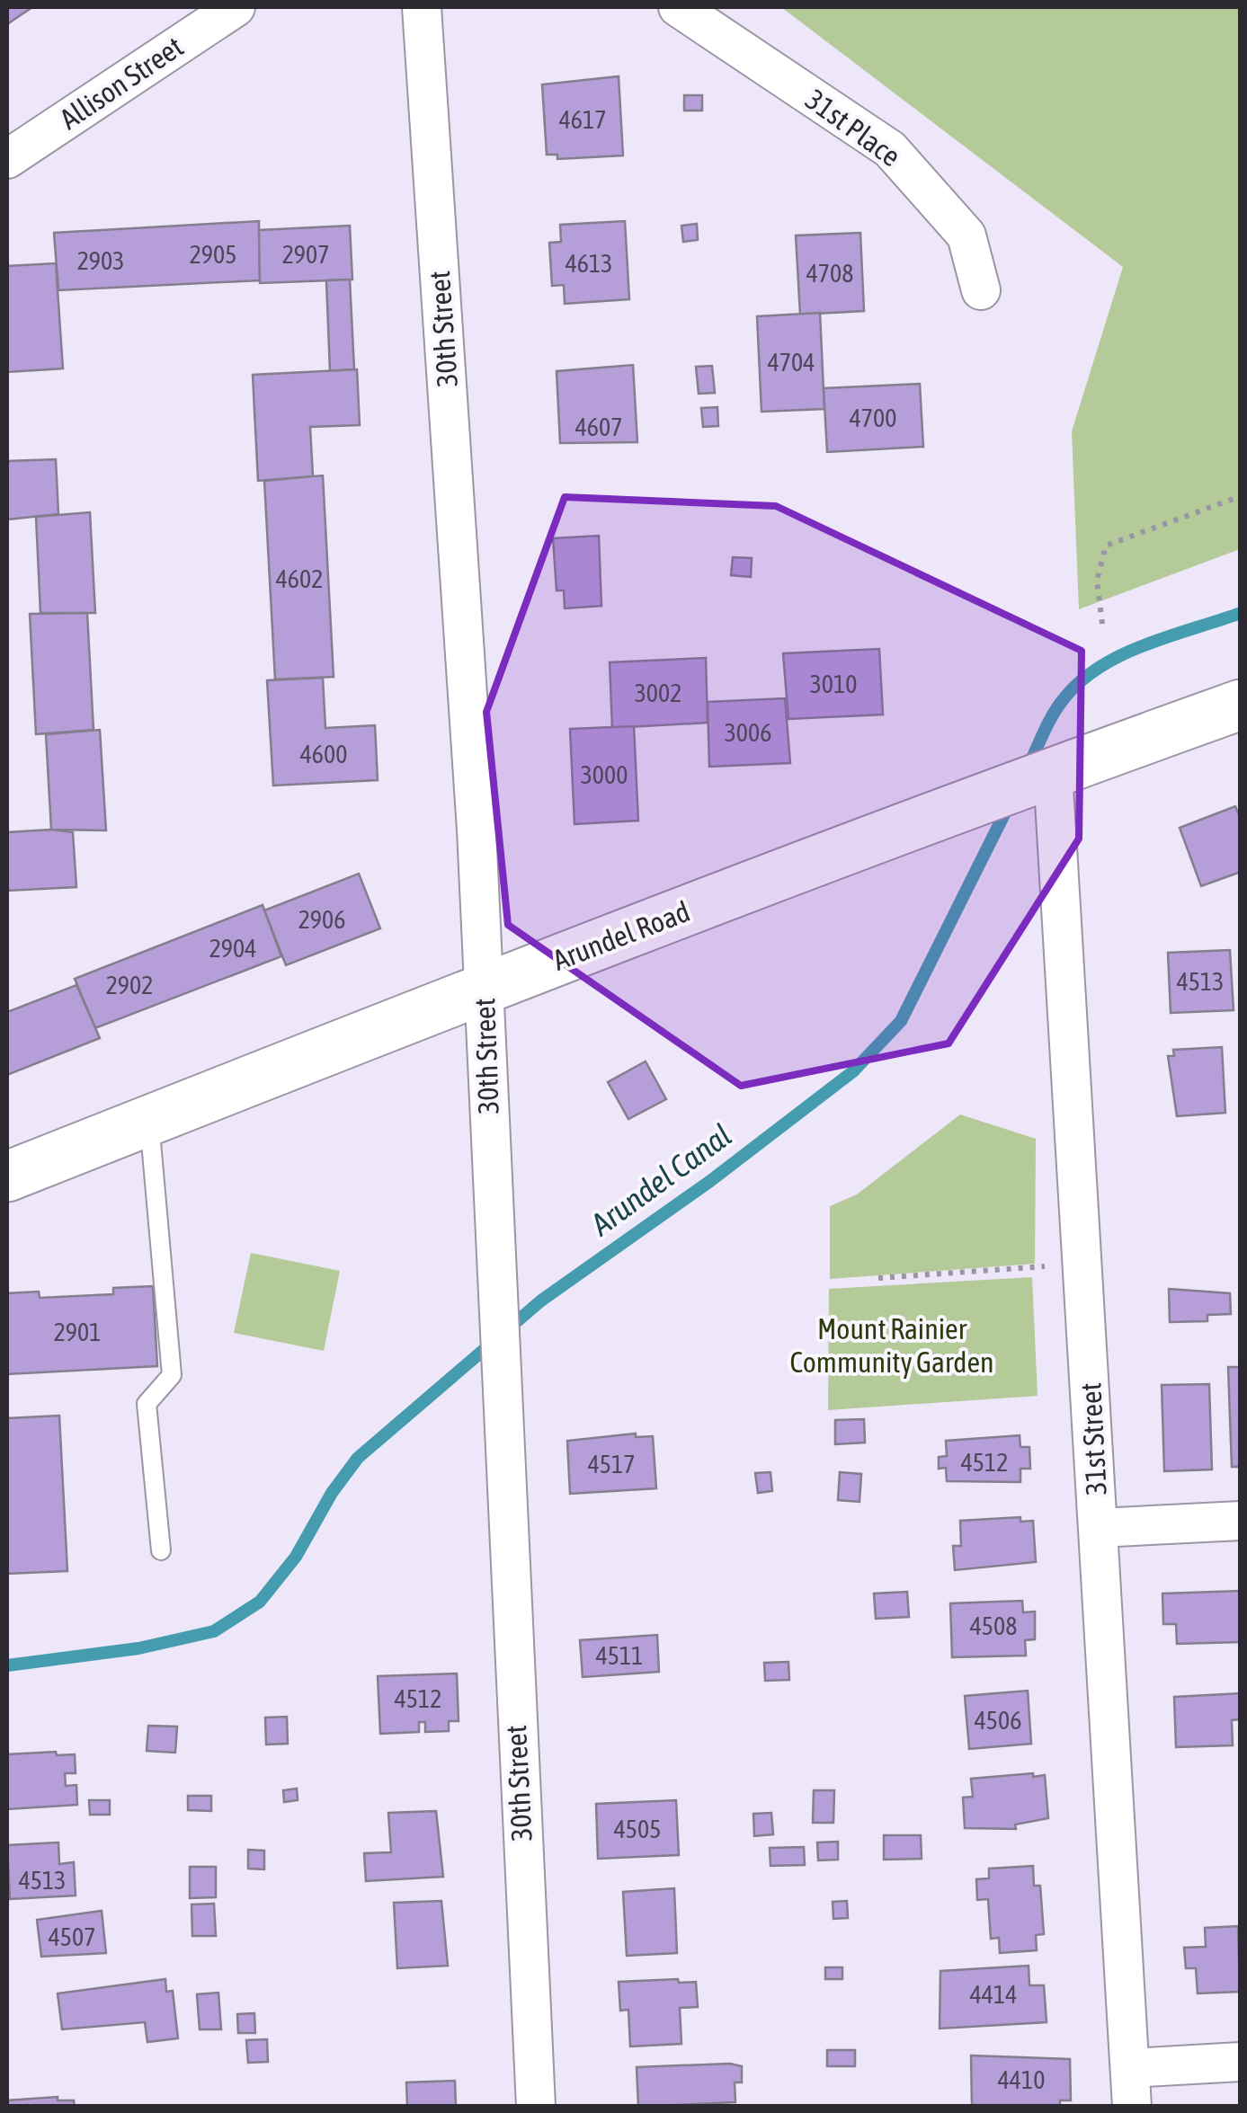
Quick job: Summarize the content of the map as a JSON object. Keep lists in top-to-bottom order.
{
  "streets": {
    "street": [
      "Allison Street",
      "31st Place",
      "30th Street",
      "Arundel Road",
      "31st Street"
    ]
  },
  "crossings": [
    ["30th Street", "Arundel Road"],
    ["Arundel Road", "31st Street"]
  ],
  "water": ["Arundel Canal"],
  "parks": ["Mount Rainier Community Garden"],
  "house_numbers": [
    "4617",
    "2905",
    "2907",
    "2903",
    "4613",
    "4708",
    "4704",
    "4700",
    "4607",
    "4602",
    "3010",
    "3002",
    "3006",
    "4600",
    "3000",
    "2906",
    "2904",
    "4513",
    "2902",
    "2901",
    "4512",
    "4517",
    "4508",
    "4511",
    "4512",
    "4506",
    "4505",
    "4513",
    "4507",
    "4414",
    "4410"
  ]
}
